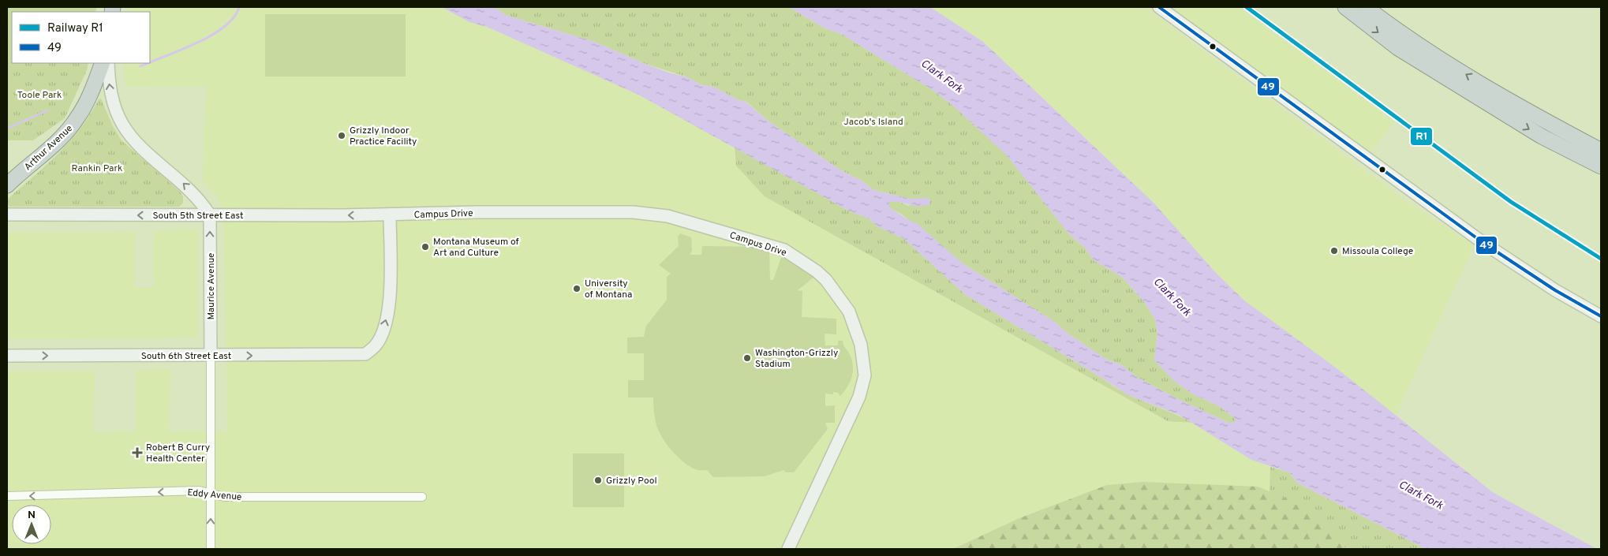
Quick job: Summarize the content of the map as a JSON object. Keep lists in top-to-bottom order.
{
  "streets": {
    "highway": ["Arthur Avenue"],
    "street": [
      "Campus Drive",
      "South 5th Street East",
      "Maurice Avenue",
      "South 6th Street East",
      "Eddy Avenue"
    ]
  },
  "crossings": [
    ["Campus Drive", "South 5th Street East"],
    ["Campus Drive", "South 6th Street East"],
    ["South 5th Street East", "Maurice Avenue"],
    ["South 5th Street East", "South 6th Street East"],
    ["Maurice Avenue", "South 6th Street East"],
    ["Maurice Avenue", "Eddy Avenue"]
  ],
  "one_way": [
    "South 5th Street East",
    "Maurice Avenue",
    "South 6th Street East",
    "Eddy Avenue"
  ],
  "water": ["Clark Fork"],
  "parks": ["Toole Park", "Jacob's Island", "Rankin Park"],
  "places": {
    "other": [
      "Grizzly Indoor Practice Facility",
      "Montana Museum of Art and Culture",
      "Missoula College",
      "University of Montana",
      "Washington-Grizzly Stadium",
      "Grizzly Pool"
    ],
    "health": ["Robert B Curry Health Center"]
  },
  "lines": ["rail line R1", "transit line 49"],
  "legend": ["Railway R1", "49"],
  "north": "top"
}
